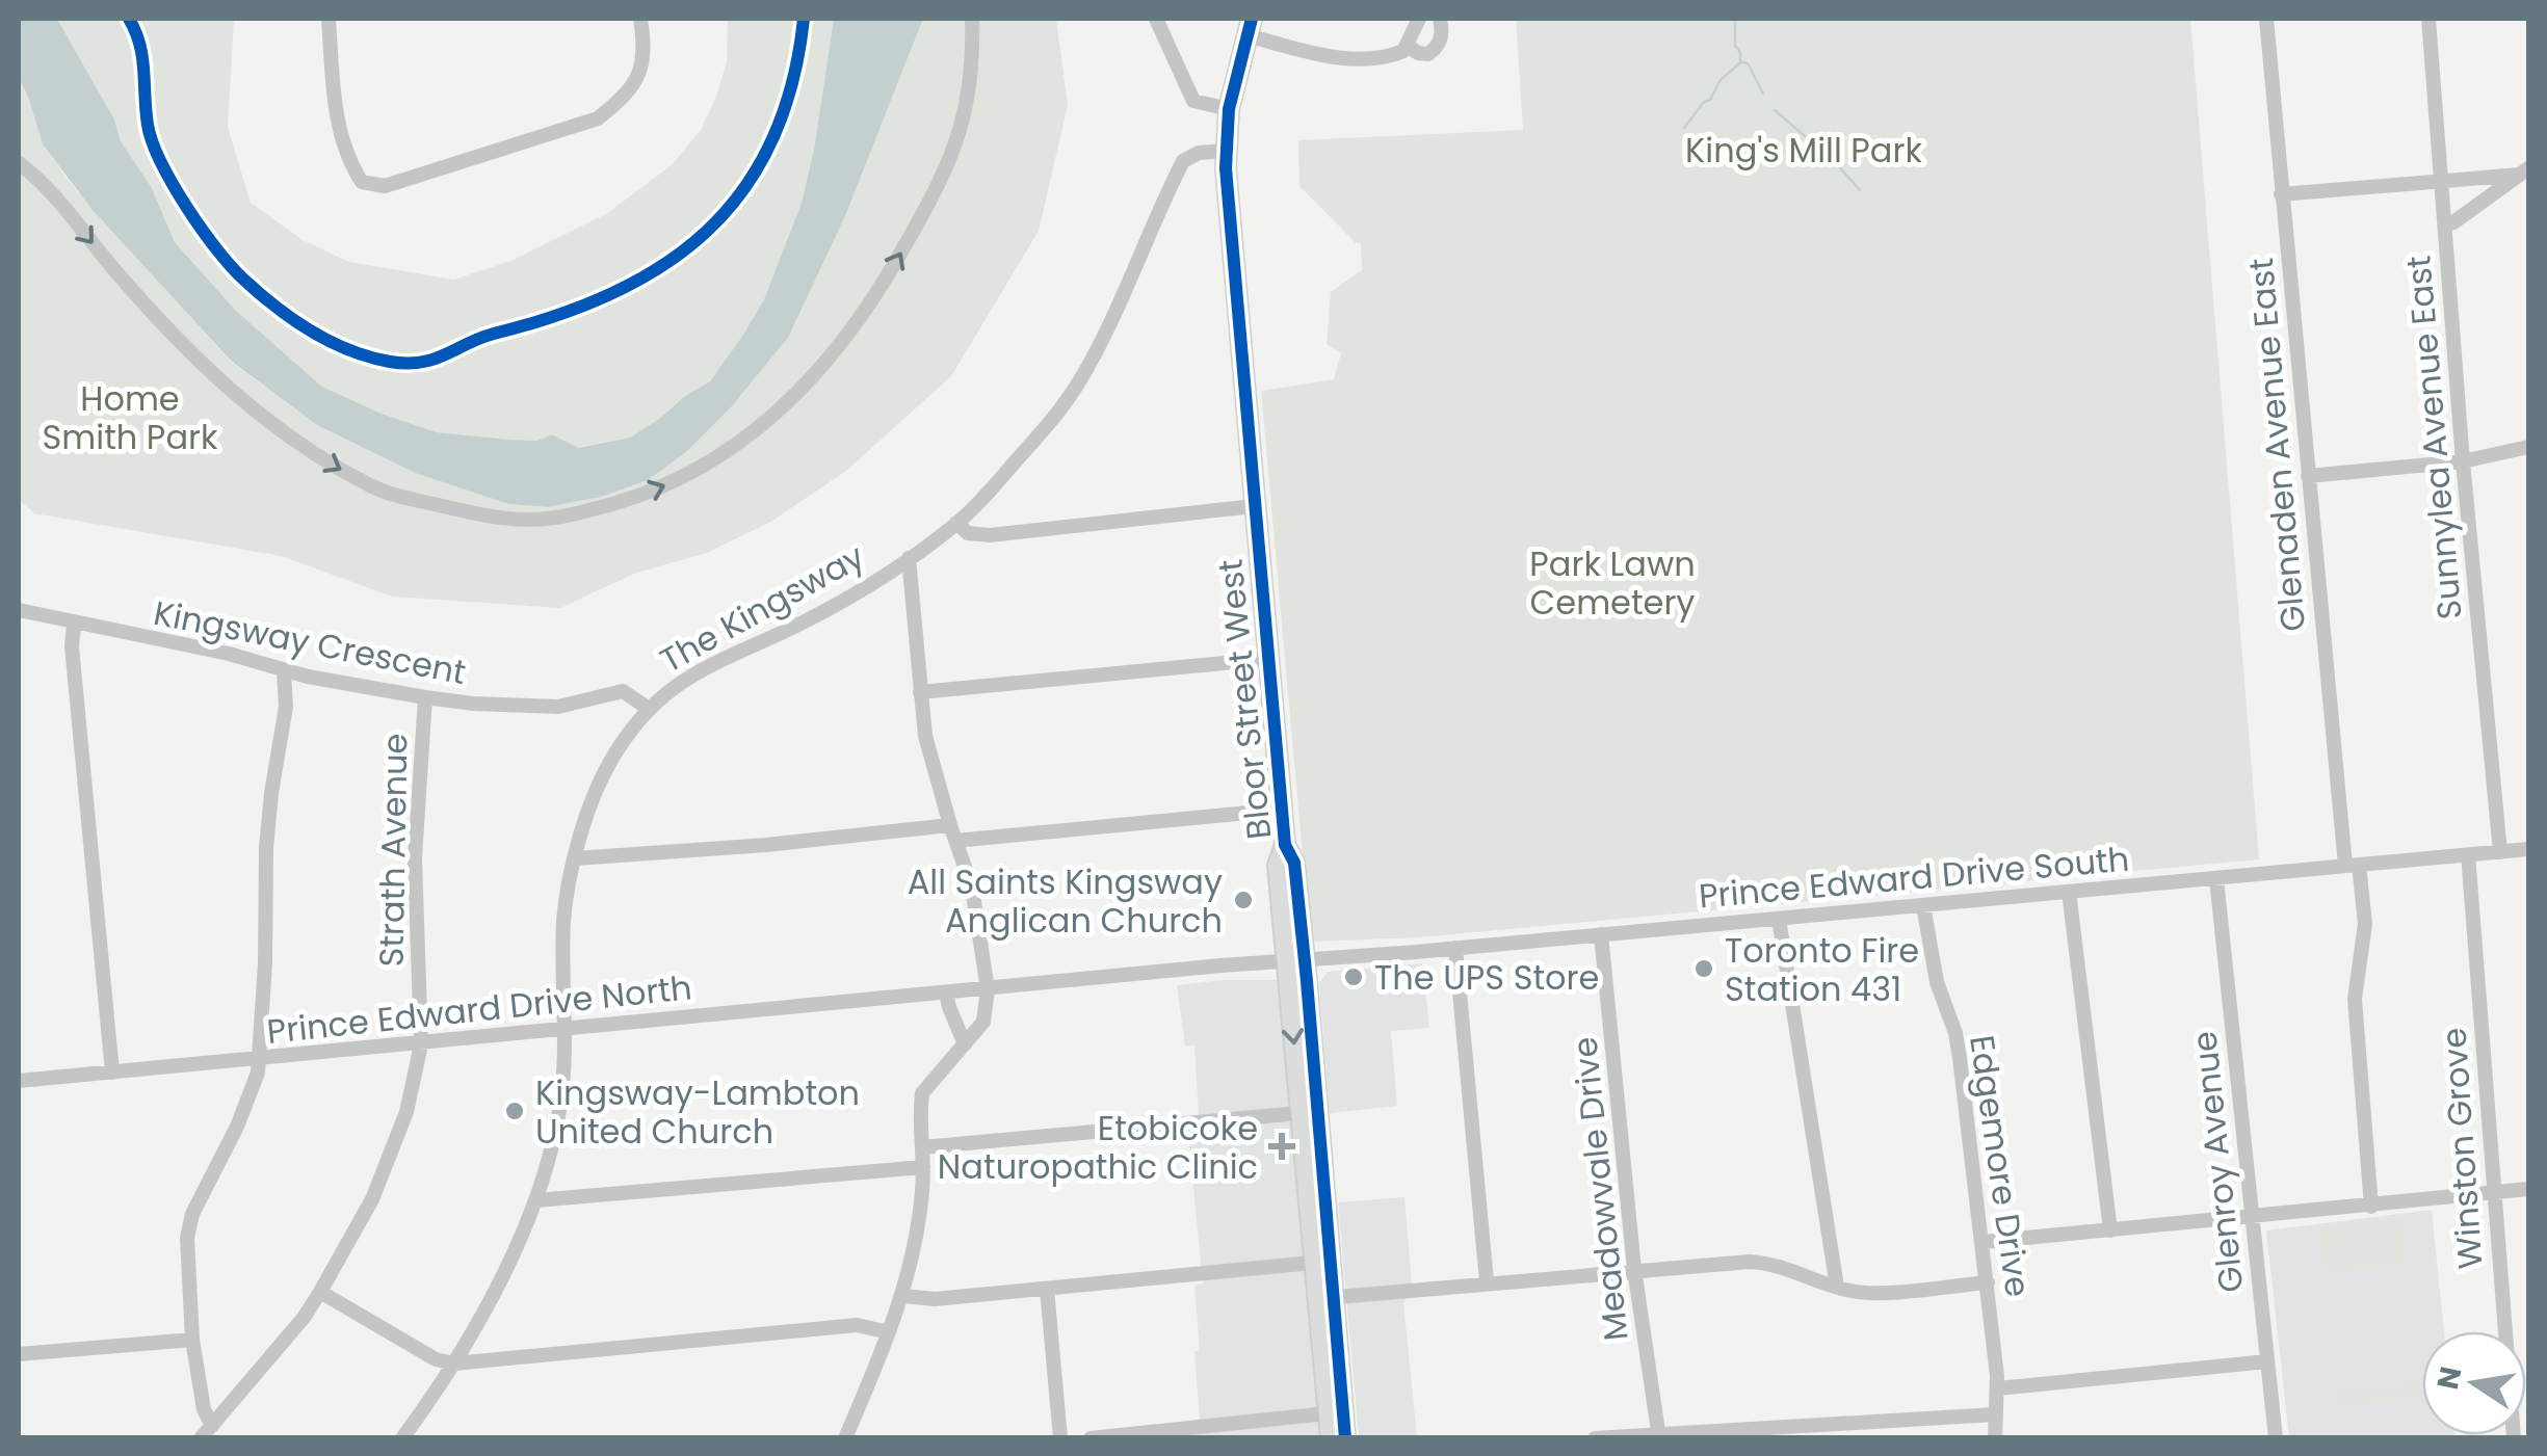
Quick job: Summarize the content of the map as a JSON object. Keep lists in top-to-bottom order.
{
  "streets": {
    "main road": ["Bloor Street West"],
    "street": [
      "Sunnylea Avenue East",
      "Glenaden Avenue East",
      "The Kingsway",
      "Kingsway Crescent",
      "Strath Avenue",
      "Prince Edward Drive South",
      "Prince Edward Drive North",
      "Winston Grove",
      "Glenroy Avenue",
      "Edgemore Drive",
      "Meadowvale Drive"
    ]
  },
  "crossings": [
    ["Sunnylea Avenue East", "Prince Edward Drive South"],
    ["Glenaden Avenue East", "Prince Edward Drive South"],
    ["The Kingsway", "Kingsway Crescent"],
    ["The Kingsway", "Bloor Street West"],
    ["The Kingsway", "Prince Edward Drive North"],
    ["Kingsway Crescent", "Strath Avenue"],
    ["Bloor Street West", "Prince Edward Drive South"],
    ["Bloor Street West", "Prince Edward Drive North"],
    ["Strath Avenue", "Prince Edward Drive North"],
    ["Prince Edward Drive South", "Prince Edward Drive North"],
    ["Prince Edward Drive South", "Winston Grove"],
    ["Prince Edward Drive South", "Glenroy Avenue"],
    ["Prince Edward Drive South", "Edgemore Drive"],
    ["Prince Edward Drive South", "Meadowvale Drive"]
  ],
  "parks": ["King's Mill Park", "Home Smith Park", "Park Lawn Cemetery"],
  "places": {
    "other": [
      "All Saints Kingsway Anglican Church",
      "Toronto Fire Station 431",
      "The UPS Store",
      "Kingsway-Lambton United Church"
    ],
    "health": ["Etobicoke Naturopathic Clinic"]
  },
  "north": "left"
}
